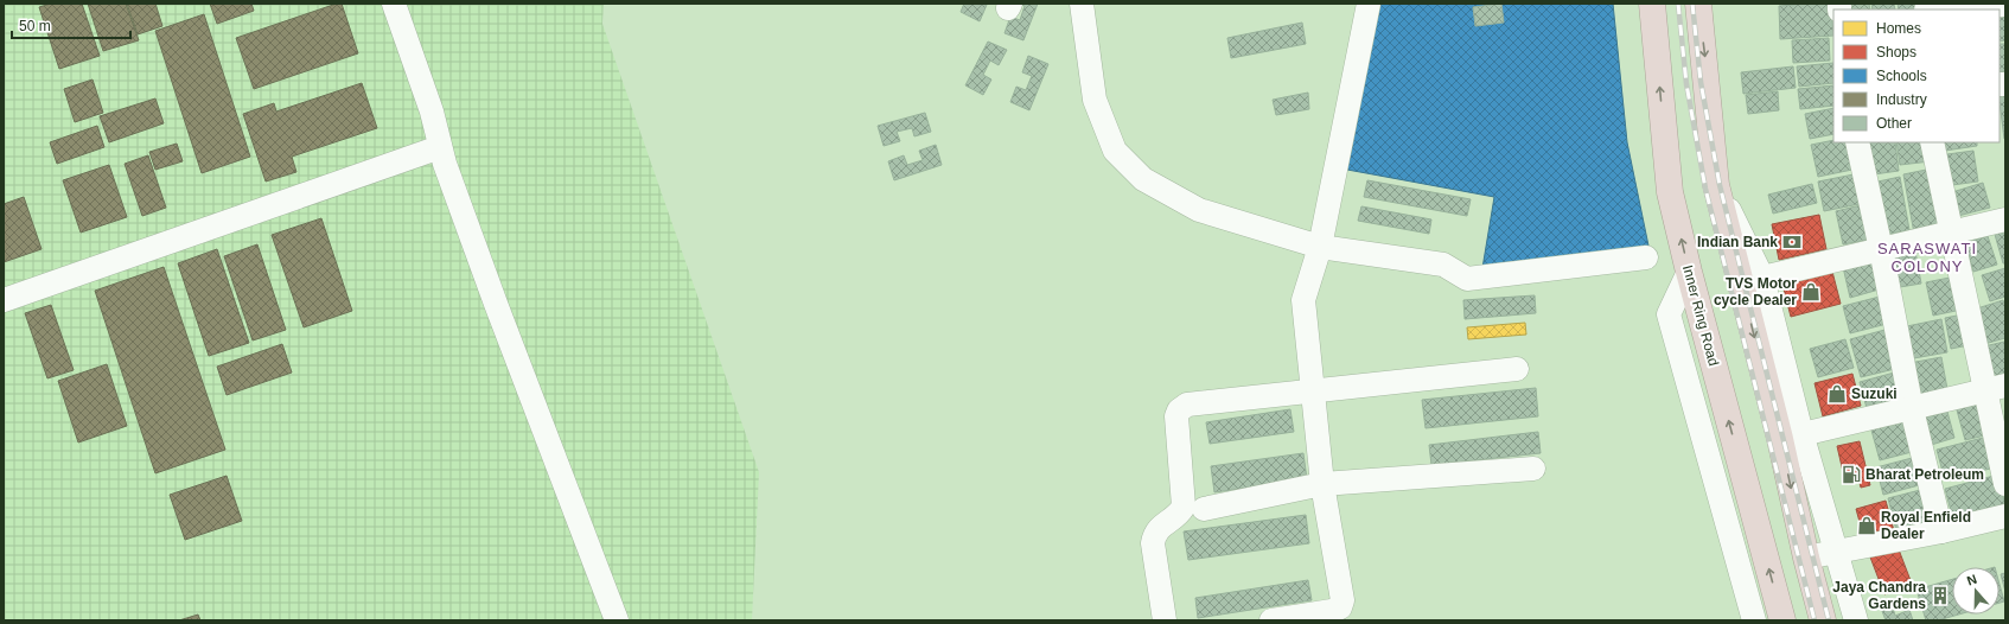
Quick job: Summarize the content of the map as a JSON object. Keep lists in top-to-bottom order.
{
  "streets": {
    "highway": ["Inner Ring Road"]
  },
  "districts": ["SARASWATI COLONY"],
  "places": {
    "bank": ["Indian Bank"],
    "shop": ["TVS Motor cycle Dealer", "Suzuki", "Royal Enfield Dealer"],
    "fuel station": ["Bharat Petroleum"],
    "building": ["Jaya Chandra Gardens"]
  },
  "legend": [
    "Homes",
    "Shops",
    "Schools",
    "Industry",
    "Other"
  ],
  "scale_bar": "50 m",
  "north": "top"
}
